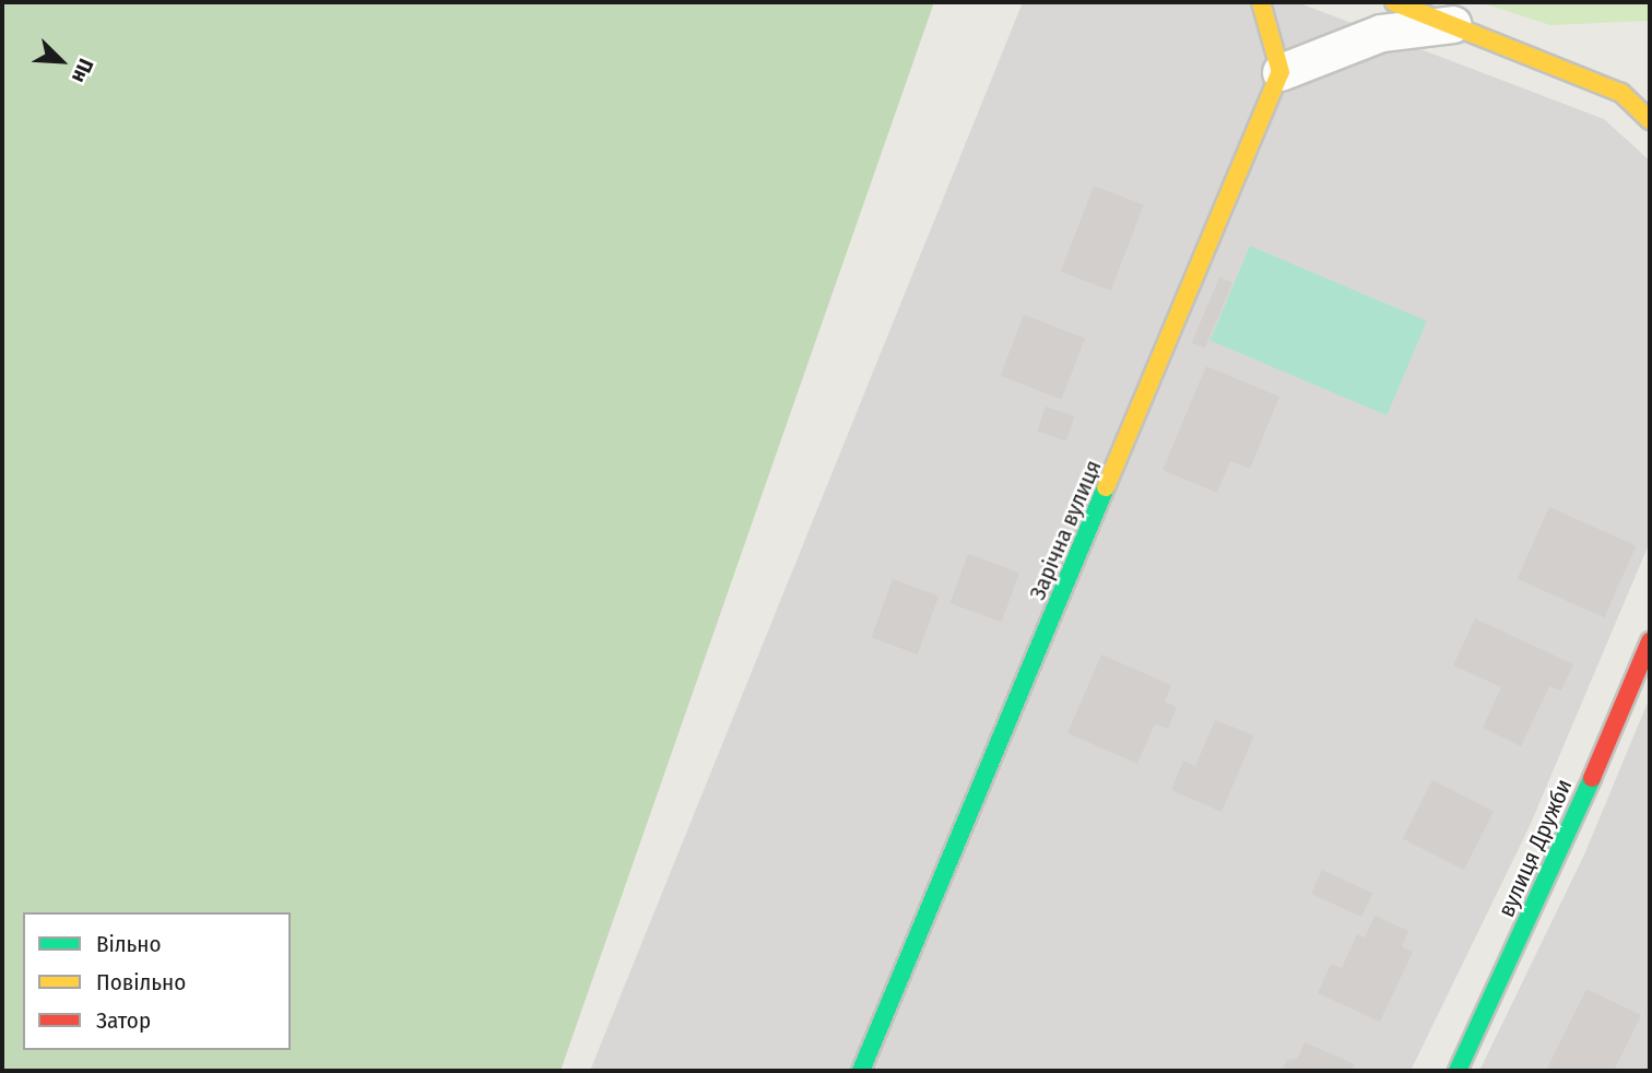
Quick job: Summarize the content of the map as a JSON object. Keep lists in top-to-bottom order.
{
  "streets": {
    "street": ["Зарічна вулиця", "вулиця Дружби"]
  },
  "legend": ["Вільно", "Повільно", "Затор"],
  "north": "bottom right"
}
